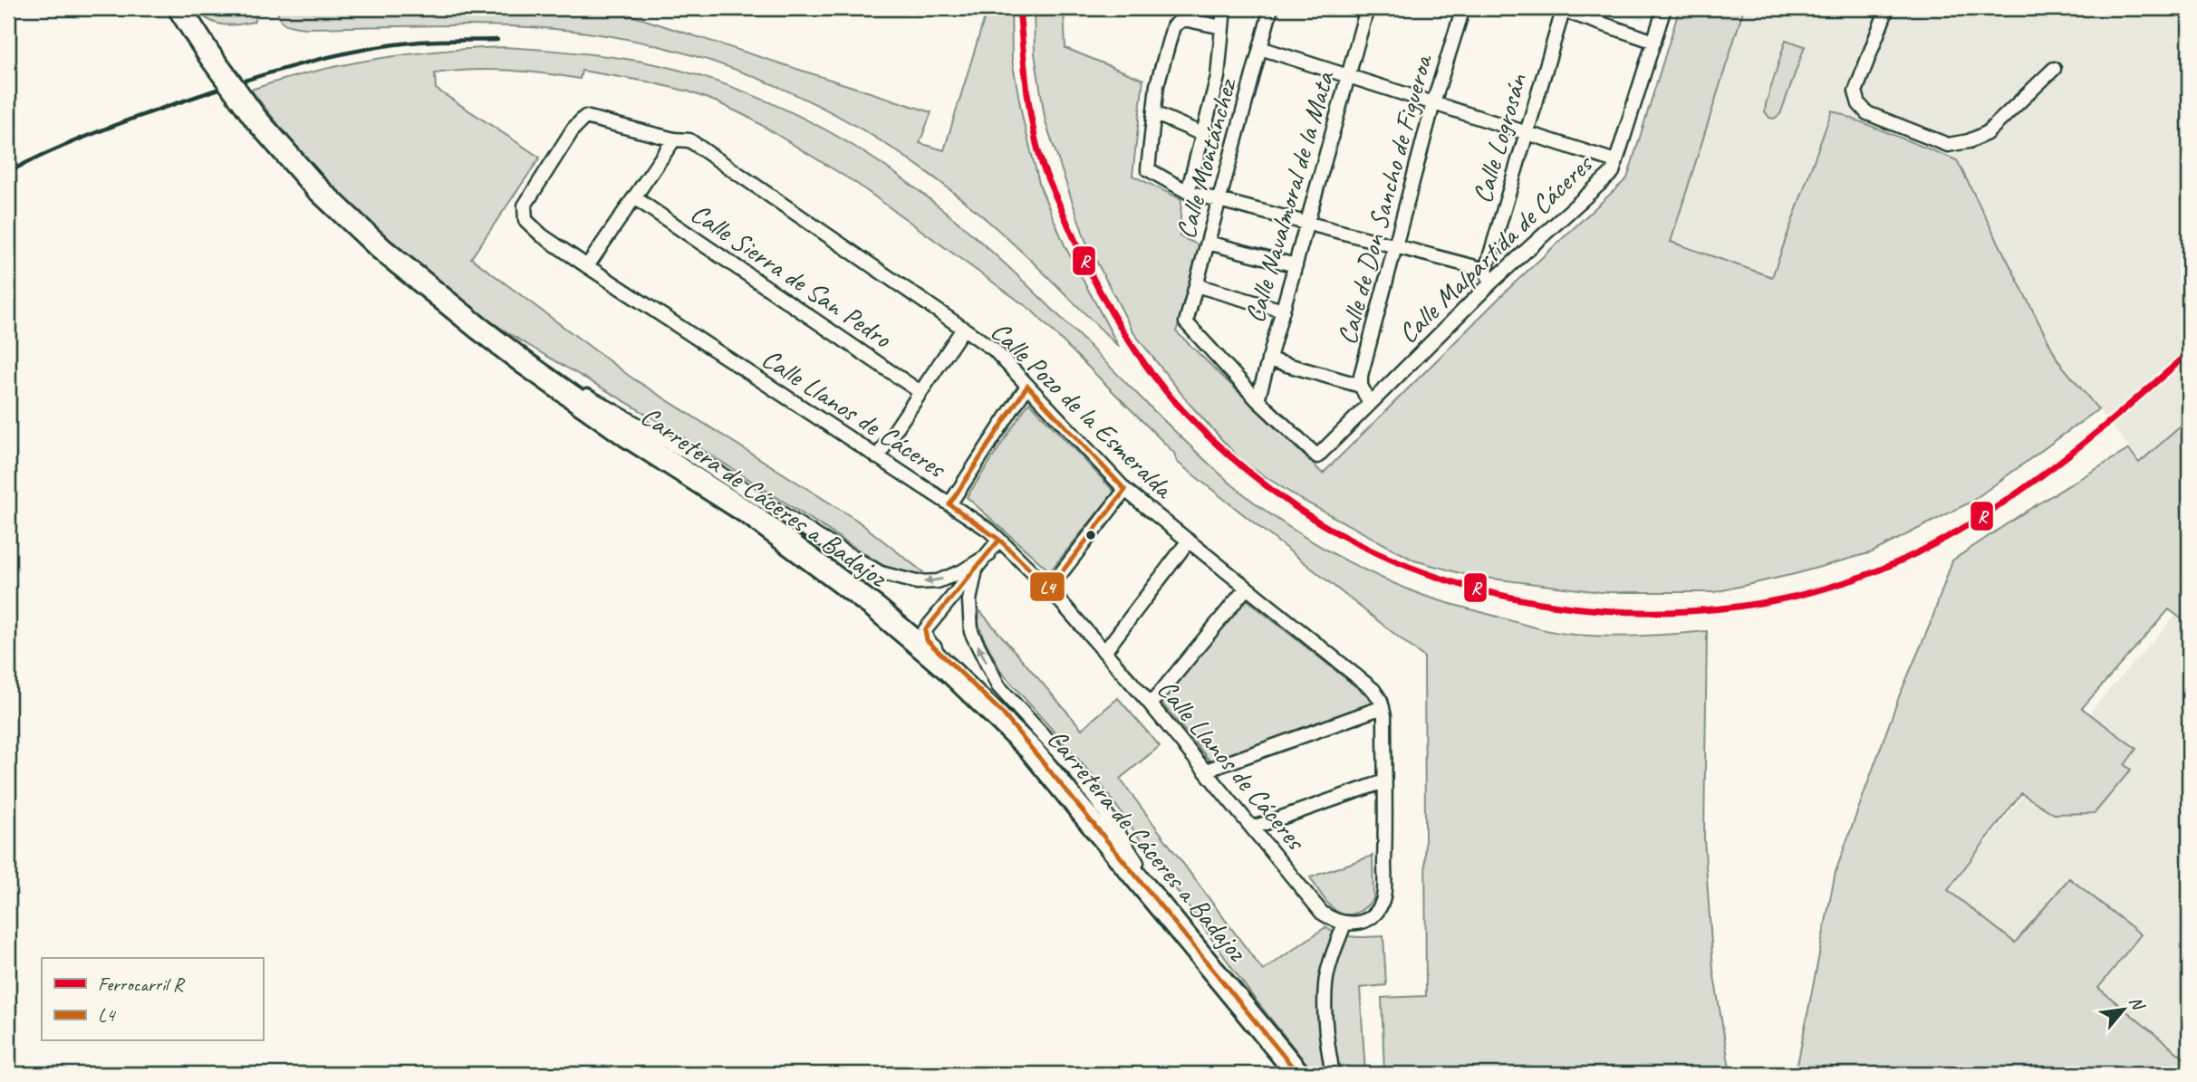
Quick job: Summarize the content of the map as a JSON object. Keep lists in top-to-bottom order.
{
  "streets": {
    "highway": ["Carretera de Cáceres a Badajoz"],
    "street": [
      "Calle Logrosán",
      "Calle Montánchez",
      "Calle Navalmoral de la Mata",
      "Calle de Don Sancho de Figueroa",
      "Calle Malpartida de Cáceres",
      "Calle Sierra de San Pedro",
      "Calle Pozo de la Esmeralda",
      "Calle Llanos de Cáceres"
    ]
  },
  "crossings": [
    ["Calle Logrosán", "Calle Malpartida de Cáceres"],
    ["Calle Montánchez", "Calle Navalmoral de la Mata"],
    ["Calle Montánchez", "Calle Malpartida de Cáceres"],
    ["Calle Navalmoral de la Mata", "Calle Malpartida de Cáceres"],
    ["Calle de Don Sancho de Figueroa", "Calle Malpartida de Cáceres"],
    ["Calle Pozo de la Esmeralda", "Calle Llanos de Cáceres"]
  ],
  "lines": ["rail line R", "transit line L4"],
  "legend": ["Ferrocarril R", "L4"],
  "north": "top right"
}
